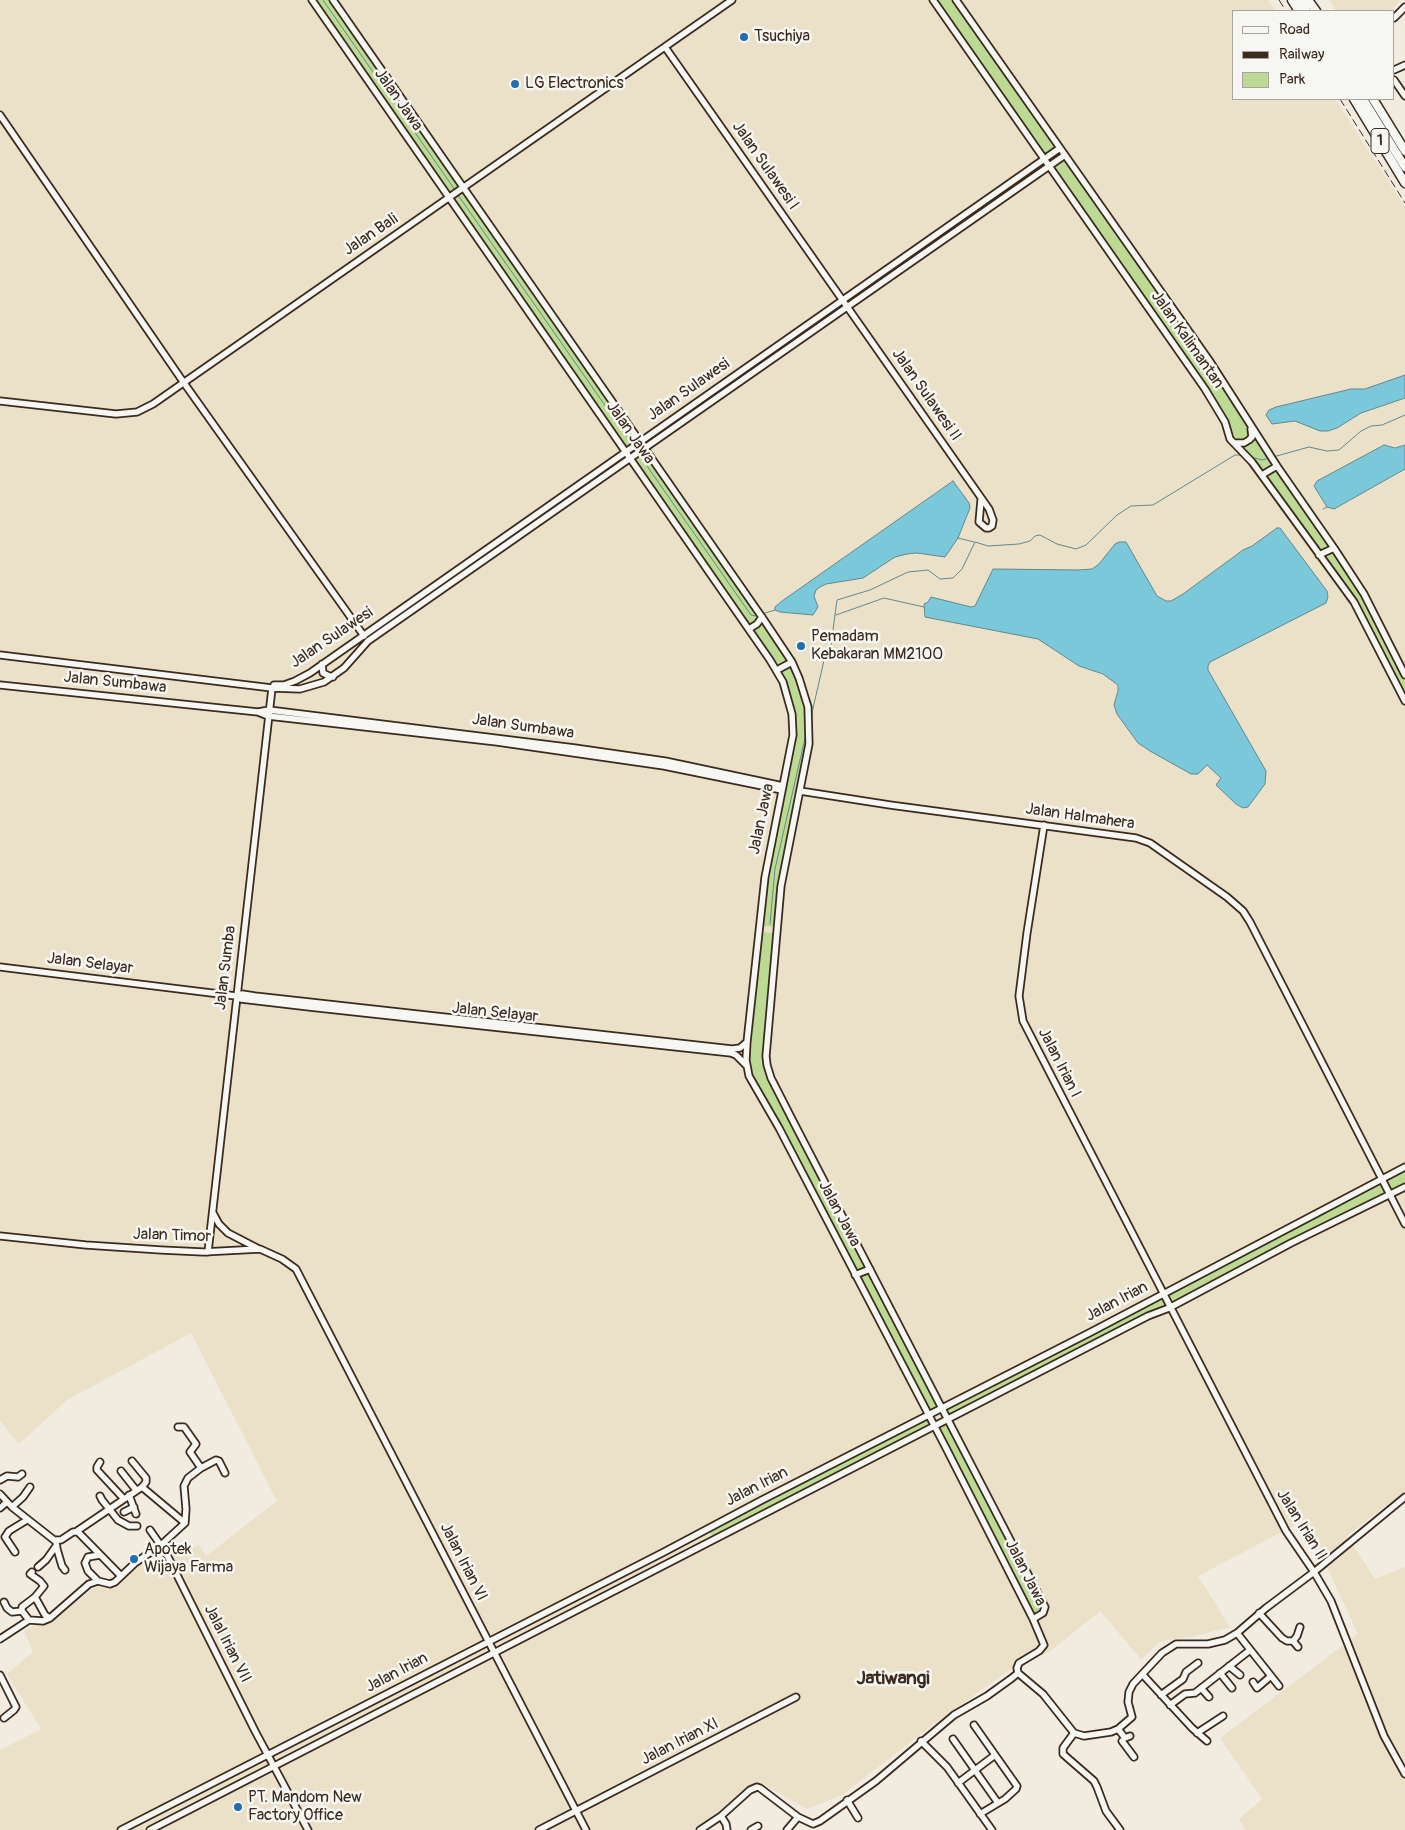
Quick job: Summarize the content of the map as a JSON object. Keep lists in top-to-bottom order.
{
  "streets": {
    "highway": ["1"],
    "street": [
      "Jalan Jawa",
      "Jalan Sulawesi I",
      "Jalan Bali",
      "Jalan Kalimantan",
      "Jalan Sulawesi",
      "Jalan Sulawesi II",
      "Jalan Sumbawa",
      "Jalan Halmahera",
      "Jalan Selayar",
      "Jalan Sumba",
      "Jalan Irian I",
      "Jalan Timor",
      "Jalan Irian",
      "Jalan Irian II",
      "Jalan Irian VI",
      "Jalal Irian VII",
      "Jalan Irian XI"
    ]
  },
  "crossings": [
    ["Jalan Jawa", "Jalan Bali"],
    ["Jalan Jawa", "Jalan Sulawesi"],
    ["Jalan Jawa", "Jalan Sumbawa"],
    ["Jalan Jawa", "Jalan Halmahera"],
    ["Jalan Jawa", "Jalan Selayar"],
    ["Jalan Jawa", "Jalan Irian"],
    ["Jalan Sulawesi I", "Jalan Bali"],
    ["Jalan Sulawesi I", "Jalan Sulawesi"],
    ["Jalan Sulawesi I", "Jalan Sulawesi II"],
    ["Jalan Kalimantan", "Jalan Sulawesi"],
    ["Jalan Sulawesi", "Jalan Sulawesi II"],
    ["Jalan Sulawesi", "Jalan Sumba"],
    ["Jalan Sumbawa", "Jalan Sumba"],
    ["Jalan Halmahera", "Jalan Irian I"],
    ["Jalan Halmahera", "Jalan Irian"],
    ["Jalan Selayar", "Jalan Sumba"],
    ["Jalan Sumba", "Jalan Timor"],
    ["Jalan Irian I", "Jalan Irian"],
    ["Jalan Irian I", "Jalan Irian II"],
    ["Jalan Timor", "Jalan Irian VI"],
    ["Jalan Irian", "Jalan Irian II"],
    ["Jalan Irian", "Jalan Irian VI"],
    ["Jalan Irian", "Jalal Irian VII"],
    ["Jalan Irian VI", "Jalan Irian XI"]
  ],
  "districts": ["Jatiwangi"],
  "places": [
    "Tsuchiya",
    "LG Electronics",
    "Pemadam Kebakaran MM2100",
    "Apotek Wijaya Farma",
    "PT. Mandom New Factory Office"
  ],
  "legend": ["Road", "Railway", "Park"]
}
